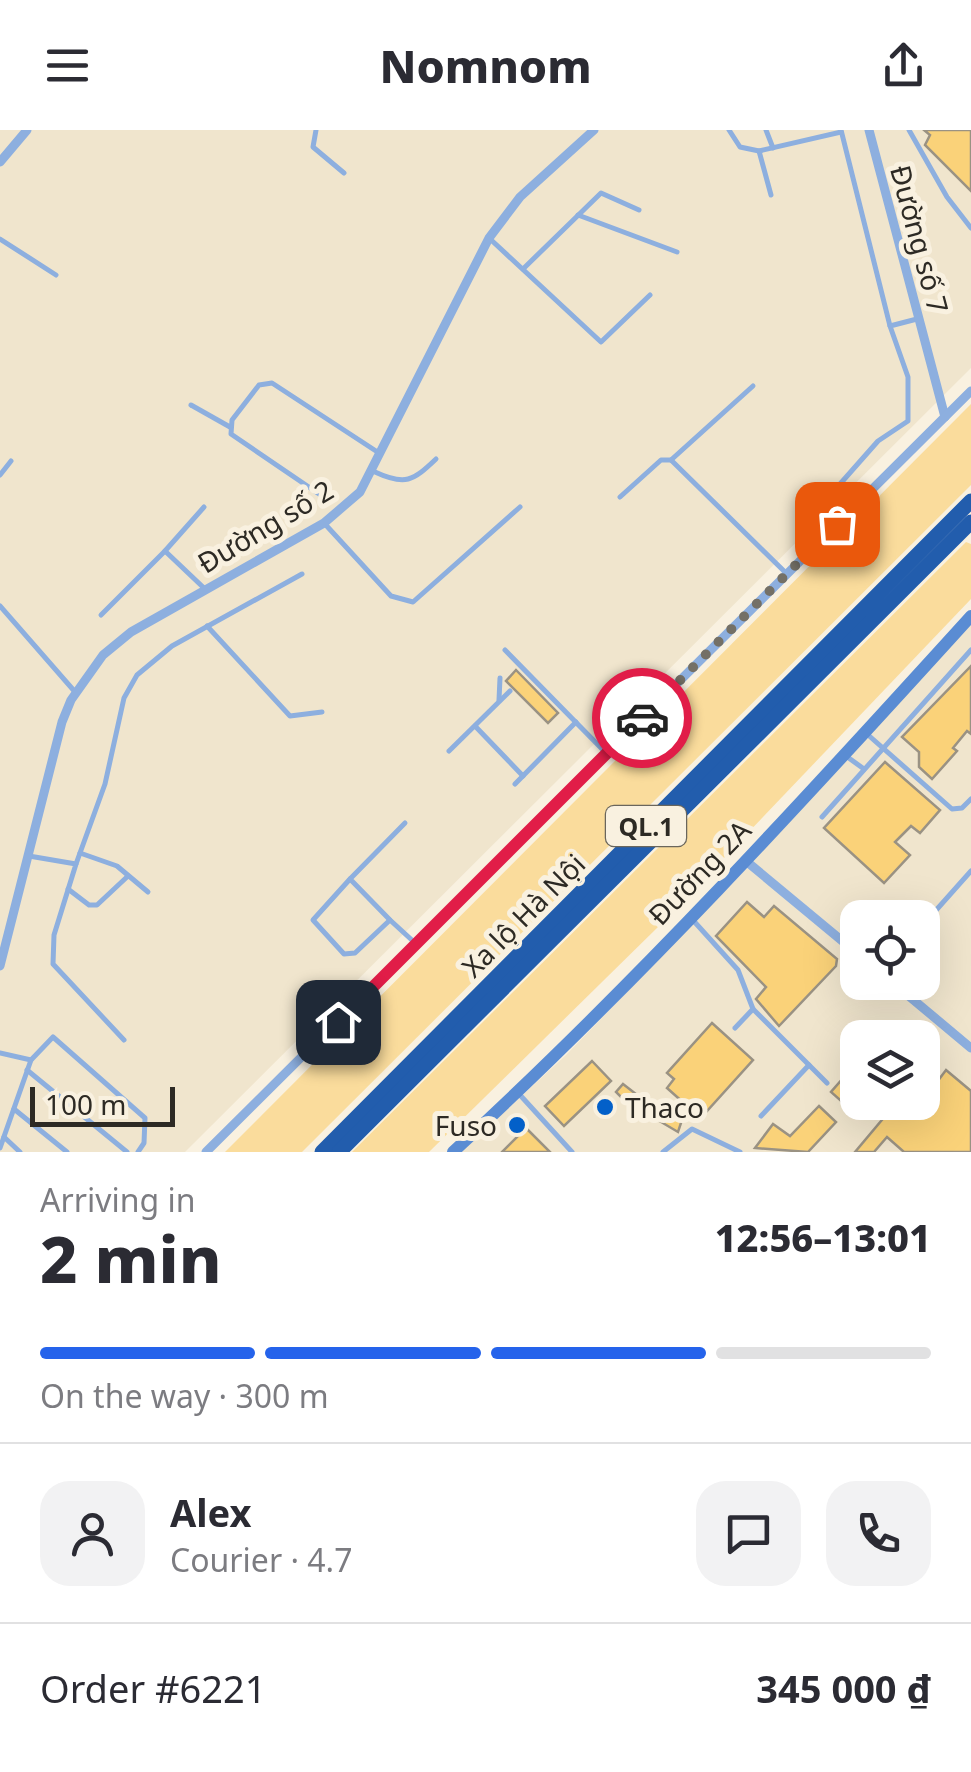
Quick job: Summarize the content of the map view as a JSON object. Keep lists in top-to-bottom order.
{
  "streets": {
    "highway": ["QL.1", "Xa lộ Hà Nội"],
    "street": ["Đường số 7", "Đường số 2", "Đường 2A"]
  },
  "places": ["Thaco", "Fuso"],
  "scale_bar": "100 m",
  "page": {
    "header": "Nomnom",
    "scale": "100 m",
    "heading": ["2 min", "Arriving in", "12:56–13:01"],
    "panel": [
      "Alex",
      "Courier · 4.7",
      "Order #6221",
      "345 000 ₫"
    ],
    "bar": "On the way · 300 m"
  }
}
